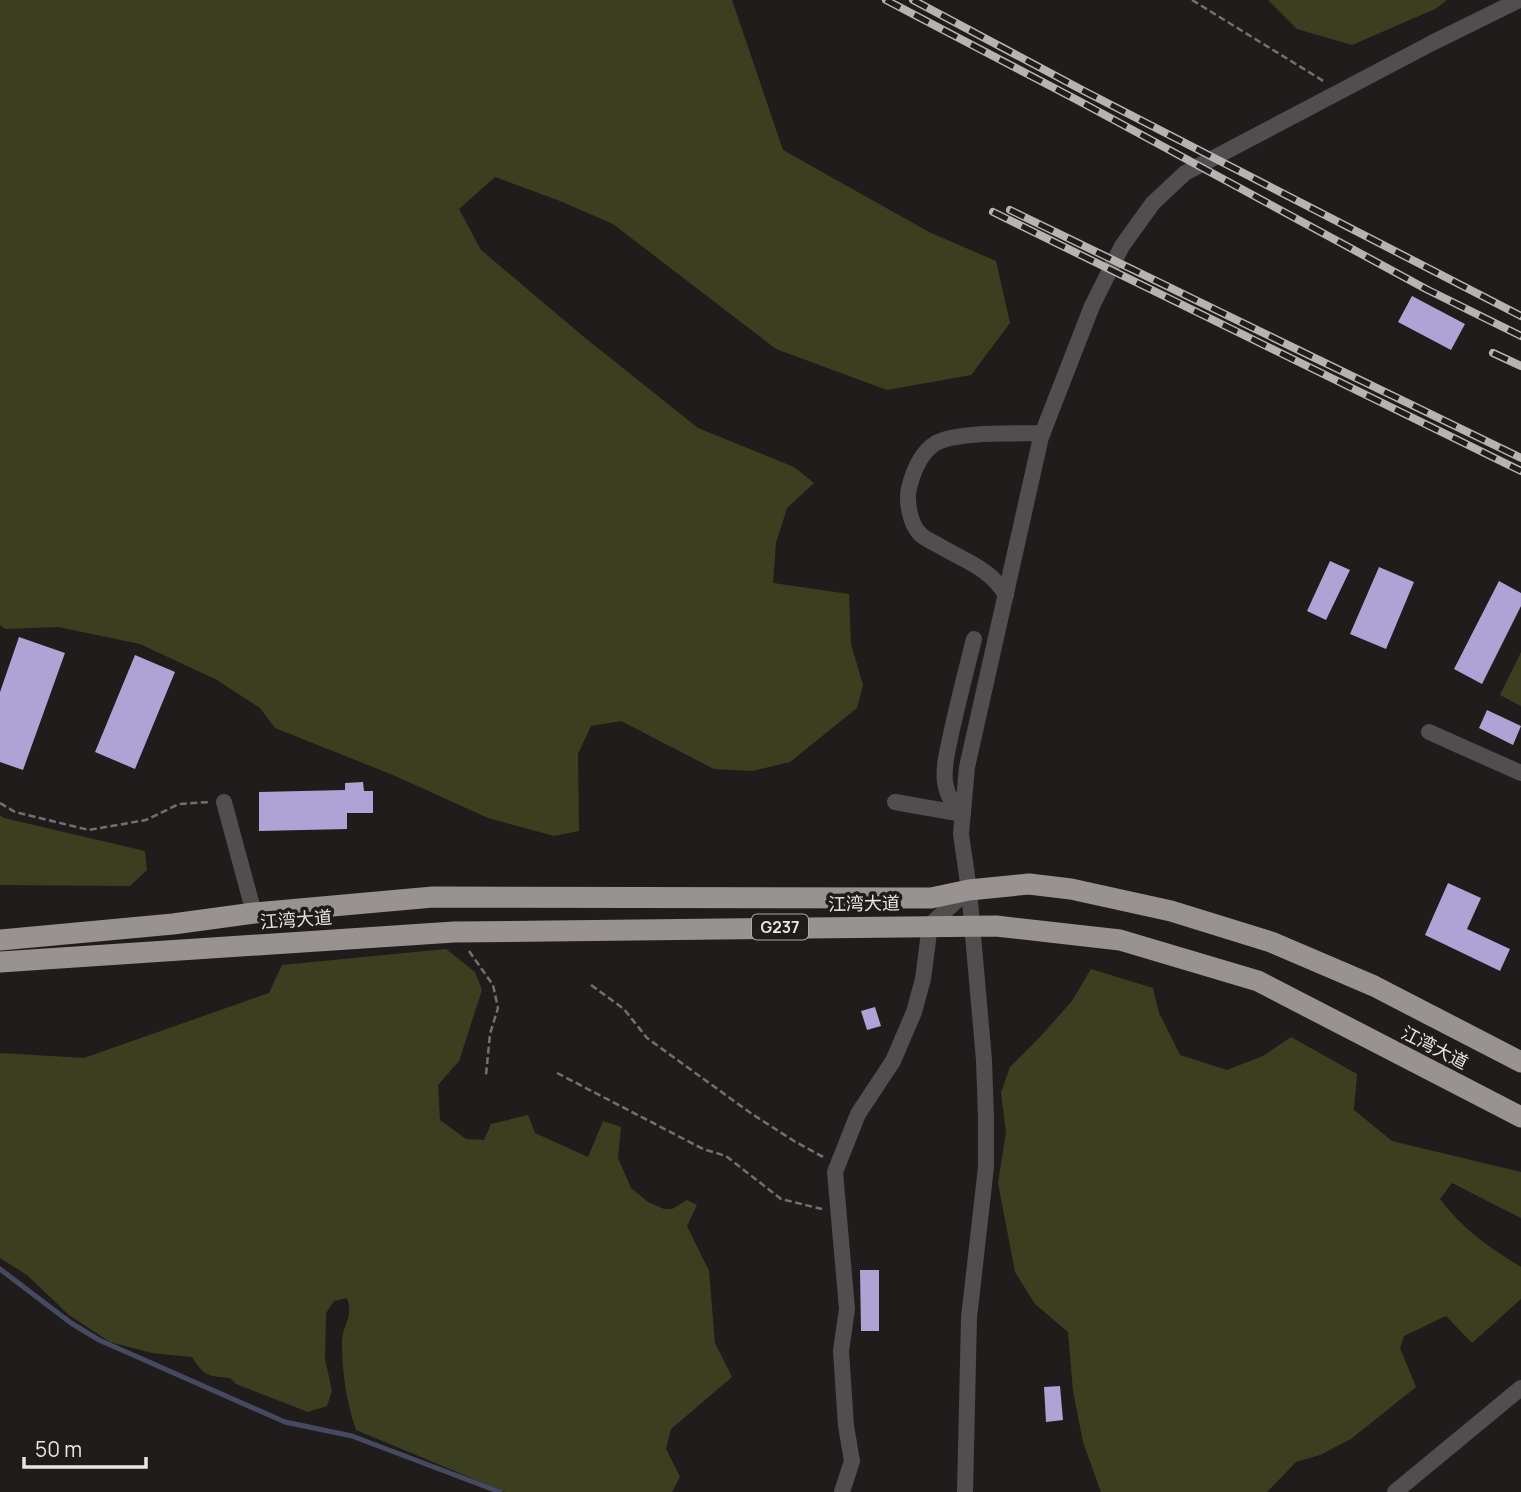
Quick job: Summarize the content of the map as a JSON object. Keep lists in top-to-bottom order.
{
  "streets": {
    "highway": ["江湾大道", "G237"]
  },
  "scale_bar": "50 m"
}
